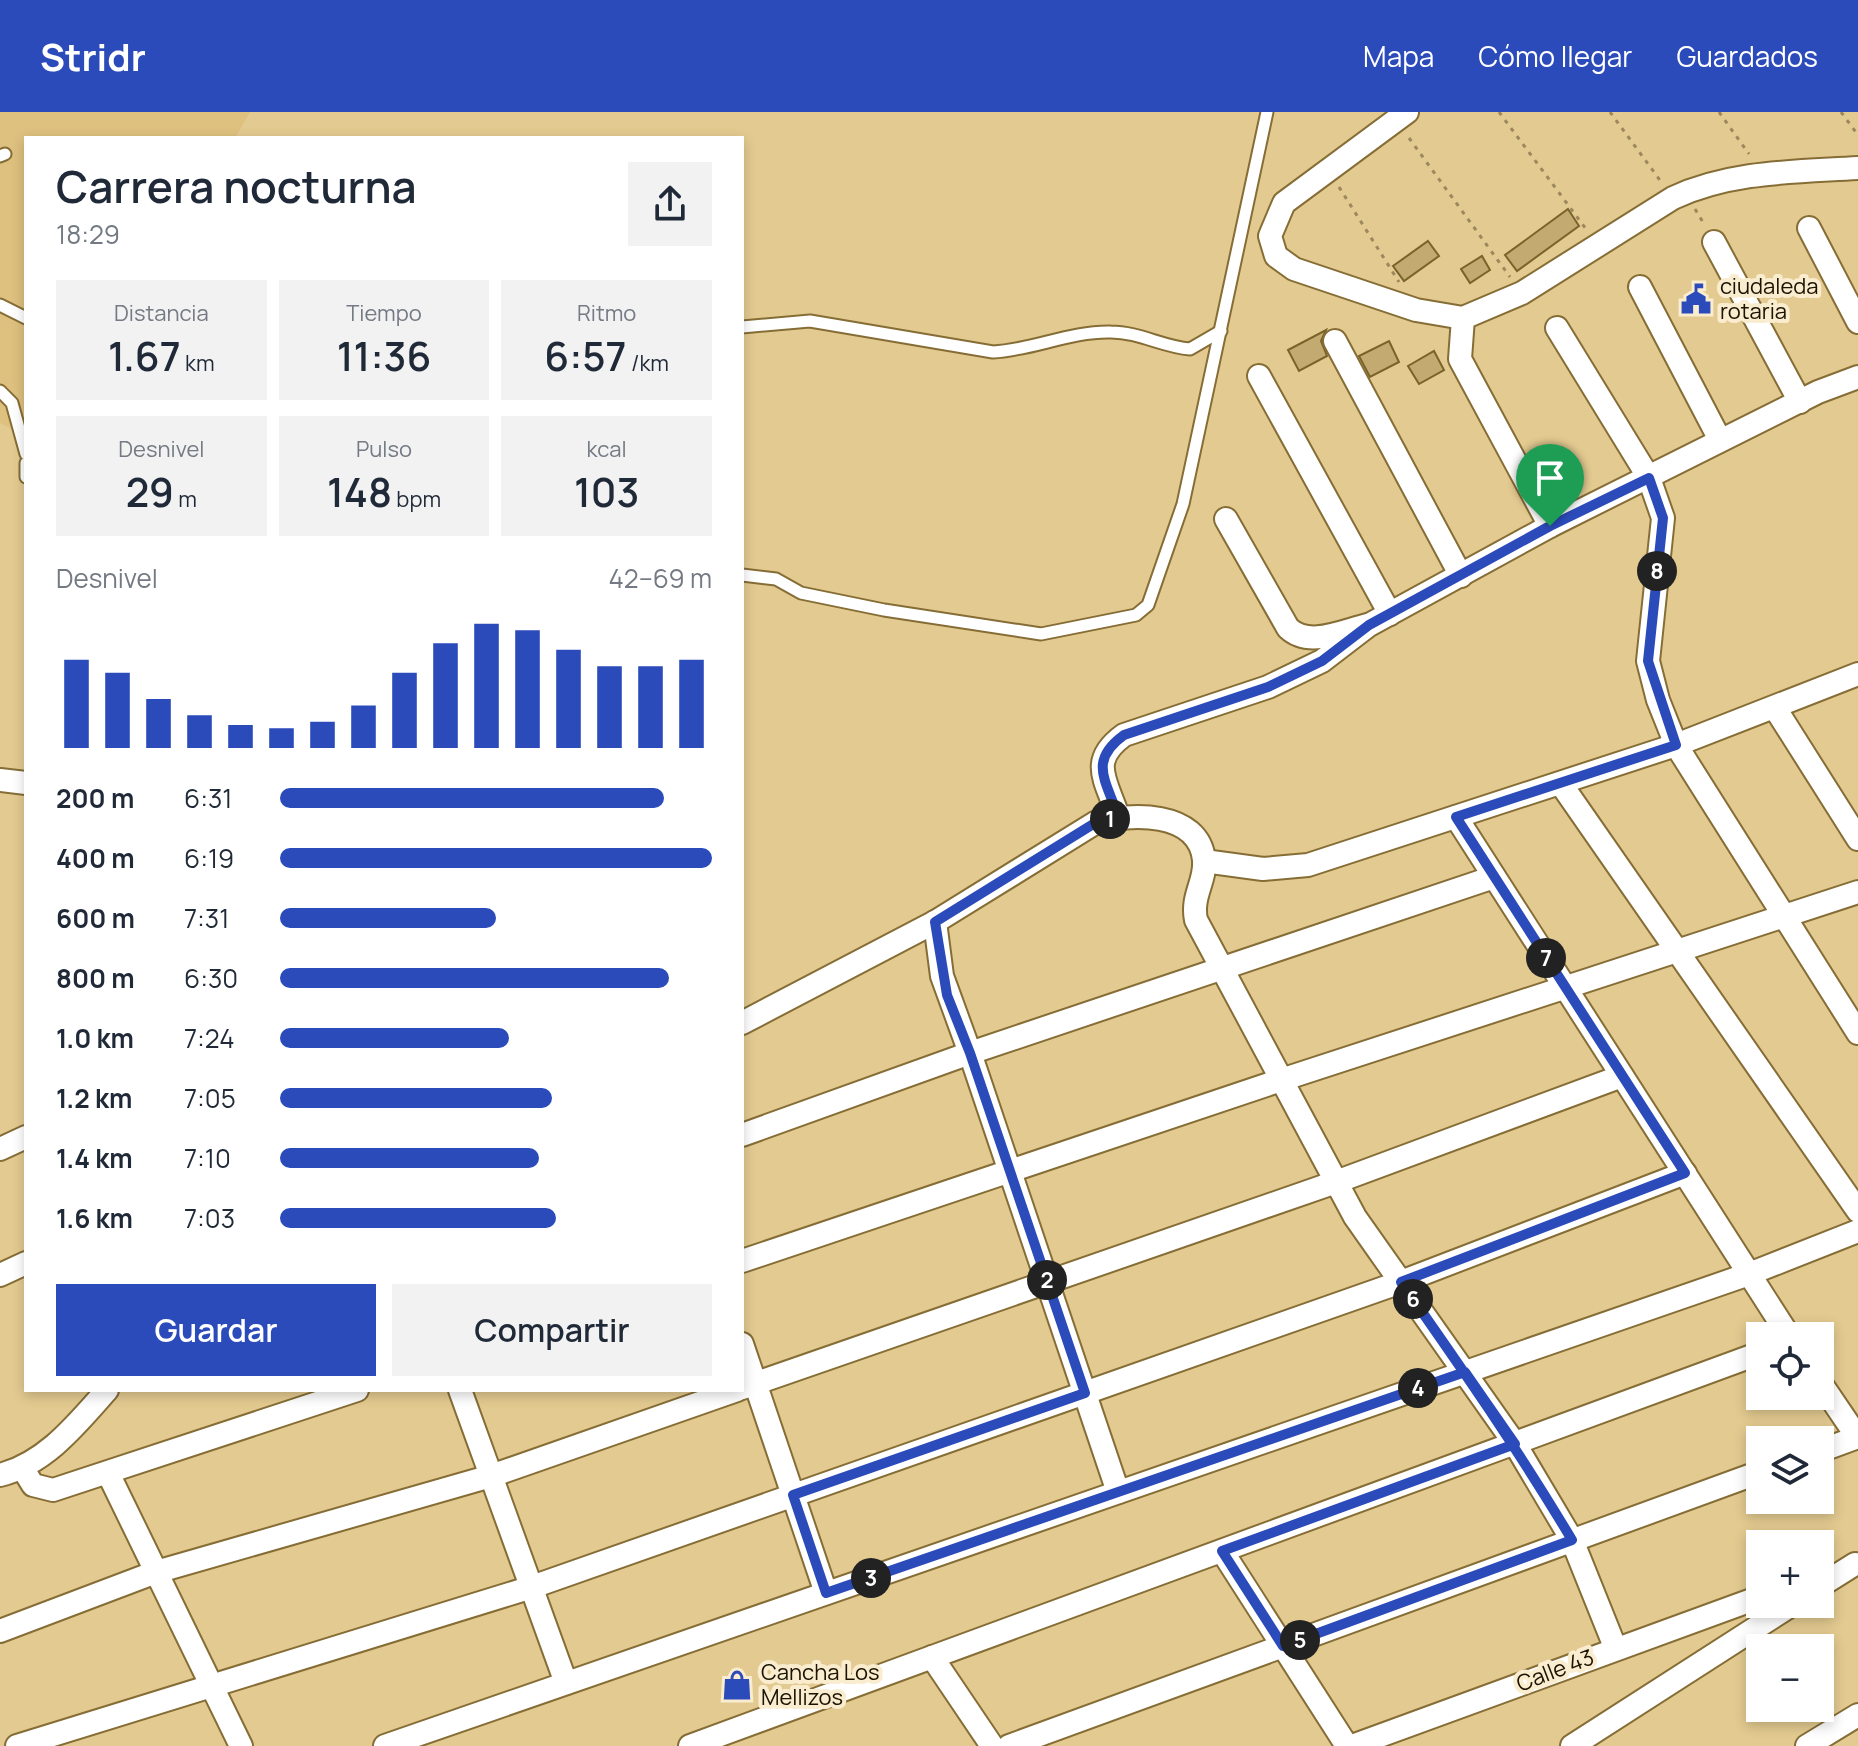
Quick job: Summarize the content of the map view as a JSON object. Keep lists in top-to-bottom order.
{
  "streets": {
    "street": ["Calle 43"]
  },
  "places": {
    "public building": ["ciudaleda rotaria"],
    "shop": ["Cancha Los Mellizos"]
  },
  "page": {
    "header": "Stridr",
    "nav": ["Mapa", "Cómo llegar", "Guardados"],
    "heading": ["Carrera nocturna", "18:29"],
    "stats": [
      ["Distancia", "1.67 km"],
      ["Tiempo", "11:36"],
      ["Ritmo", "6:57 /km"],
      ["Desnivel", "29 m"],
      ["Pulso", "148 bpm"],
      ["kcal", "103"]
    ],
    "chart": ["Desnivel", "42–69 m"],
    "pins": [
      "8",
      "1",
      "7",
      "2",
      "6",
      "4",
      "3",
      "5"
    ],
    "list": [
      {
        "name": "200 m",
        "note": "6:31"
      },
      {
        "name": "400 m",
        "note": "6:19"
      },
      {
        "name": "600 m",
        "note": "7:31"
      },
      {
        "name": "800 m",
        "note": "6:30"
      },
      {
        "name": "1.0 km",
        "note": "7:24"
      },
      {
        "name": "1.2 km",
        "note": "7:05"
      },
      {
        "name": "1.4 km",
        "note": "7:10"
      },
      {
        "name": "1.6 km",
        "note": "7:03"
      }
    ],
    "buttons": ["Guardar", "Compartir"],
    "map_buttons": ["+", "−"]
  }
}
